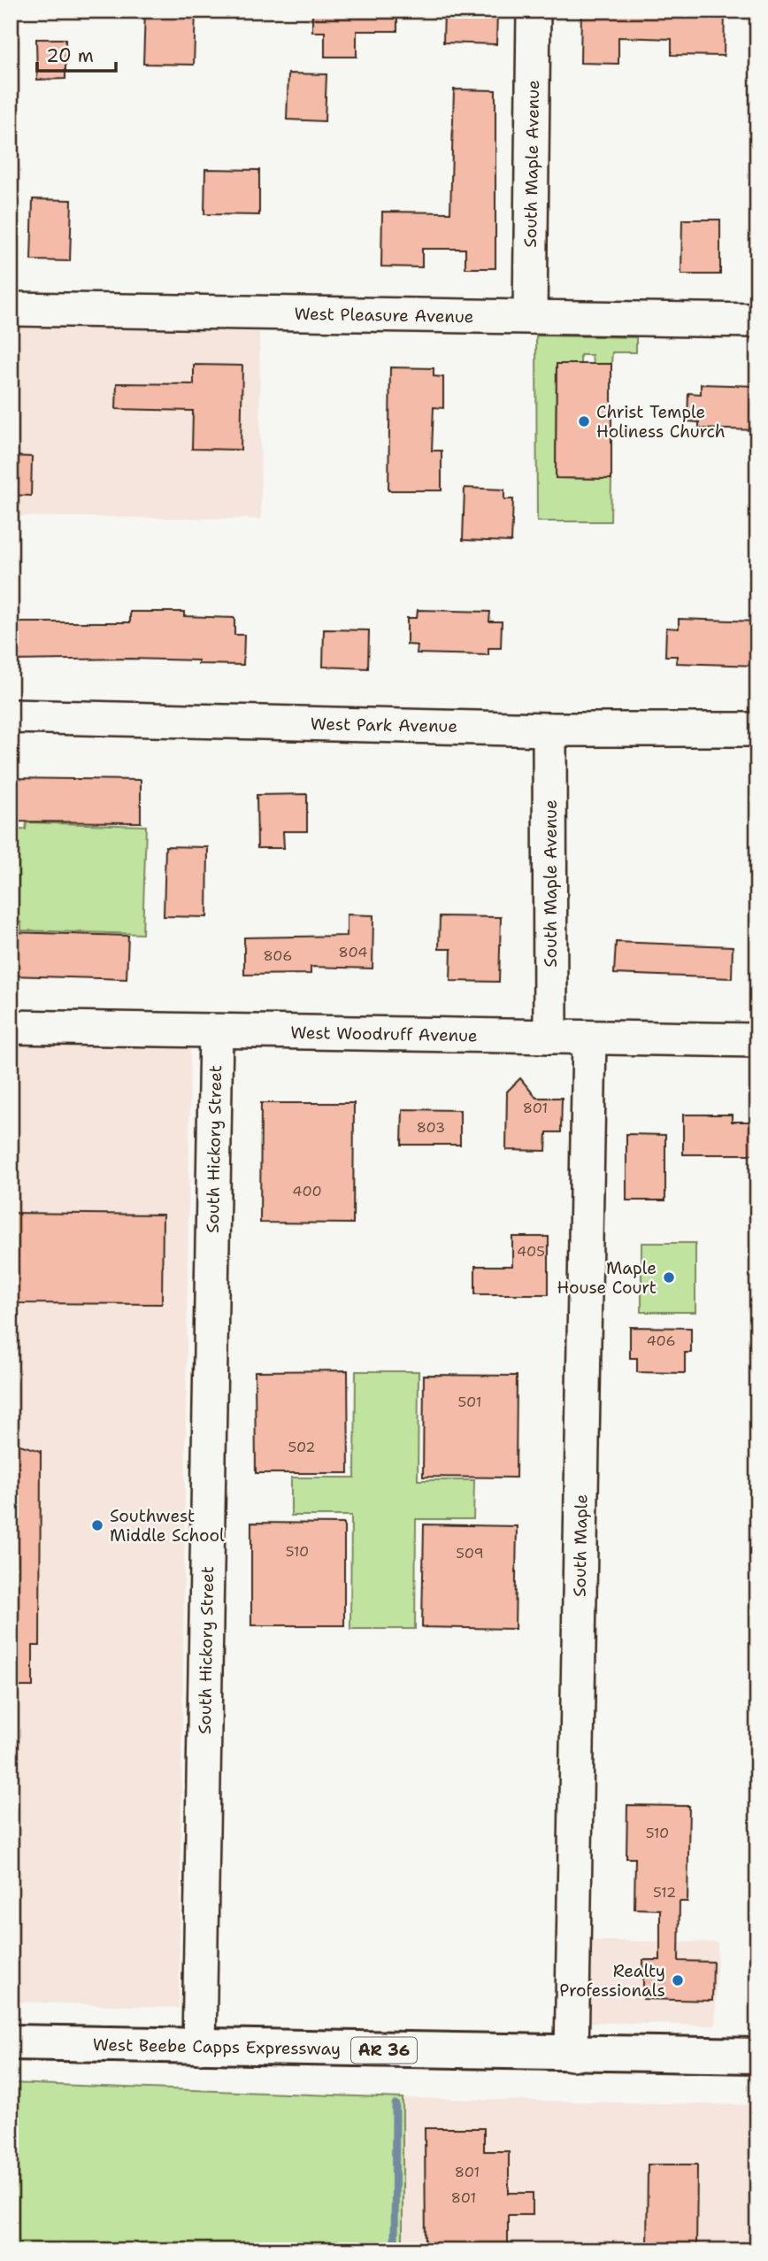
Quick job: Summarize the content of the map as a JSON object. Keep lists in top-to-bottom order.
{
  "streets": {
    "main road": ["West Beebe Capps Expressway", "AR 36"],
    "street": [
      "South Maple Avenue",
      "West Pleasure Avenue",
      "West Park Avenue",
      "West Woodruff Avenue",
      "South Hickory Street",
      "South Maple"
    ]
  },
  "crossings": [
    ["South Maple Avenue", "West Pleasure Avenue"],
    ["South Maple Avenue", "West Park Avenue"],
    ["South Maple Avenue", "West Woodruff Avenue"],
    ["West Woodruff Avenue", "South Hickory Street"],
    ["West Woodruff Avenue", "South Maple"],
    ["South Hickory Street", "West Beebe Capps Expressway"],
    ["South Maple", "West Beebe Capps Expressway"]
  ],
  "places": [
    "Christ Temple Holiness Church",
    "Maple House Court",
    "Southwest Middle School",
    "Realty Professionals"
  ],
  "house_numbers": [
    "804",
    "806",
    "801",
    "803",
    "400",
    "405",
    "406",
    "501",
    "502",
    "510",
    "509",
    "510",
    "512",
    "801",
    "801"
  ],
  "scale_bar": "20 m"
}
